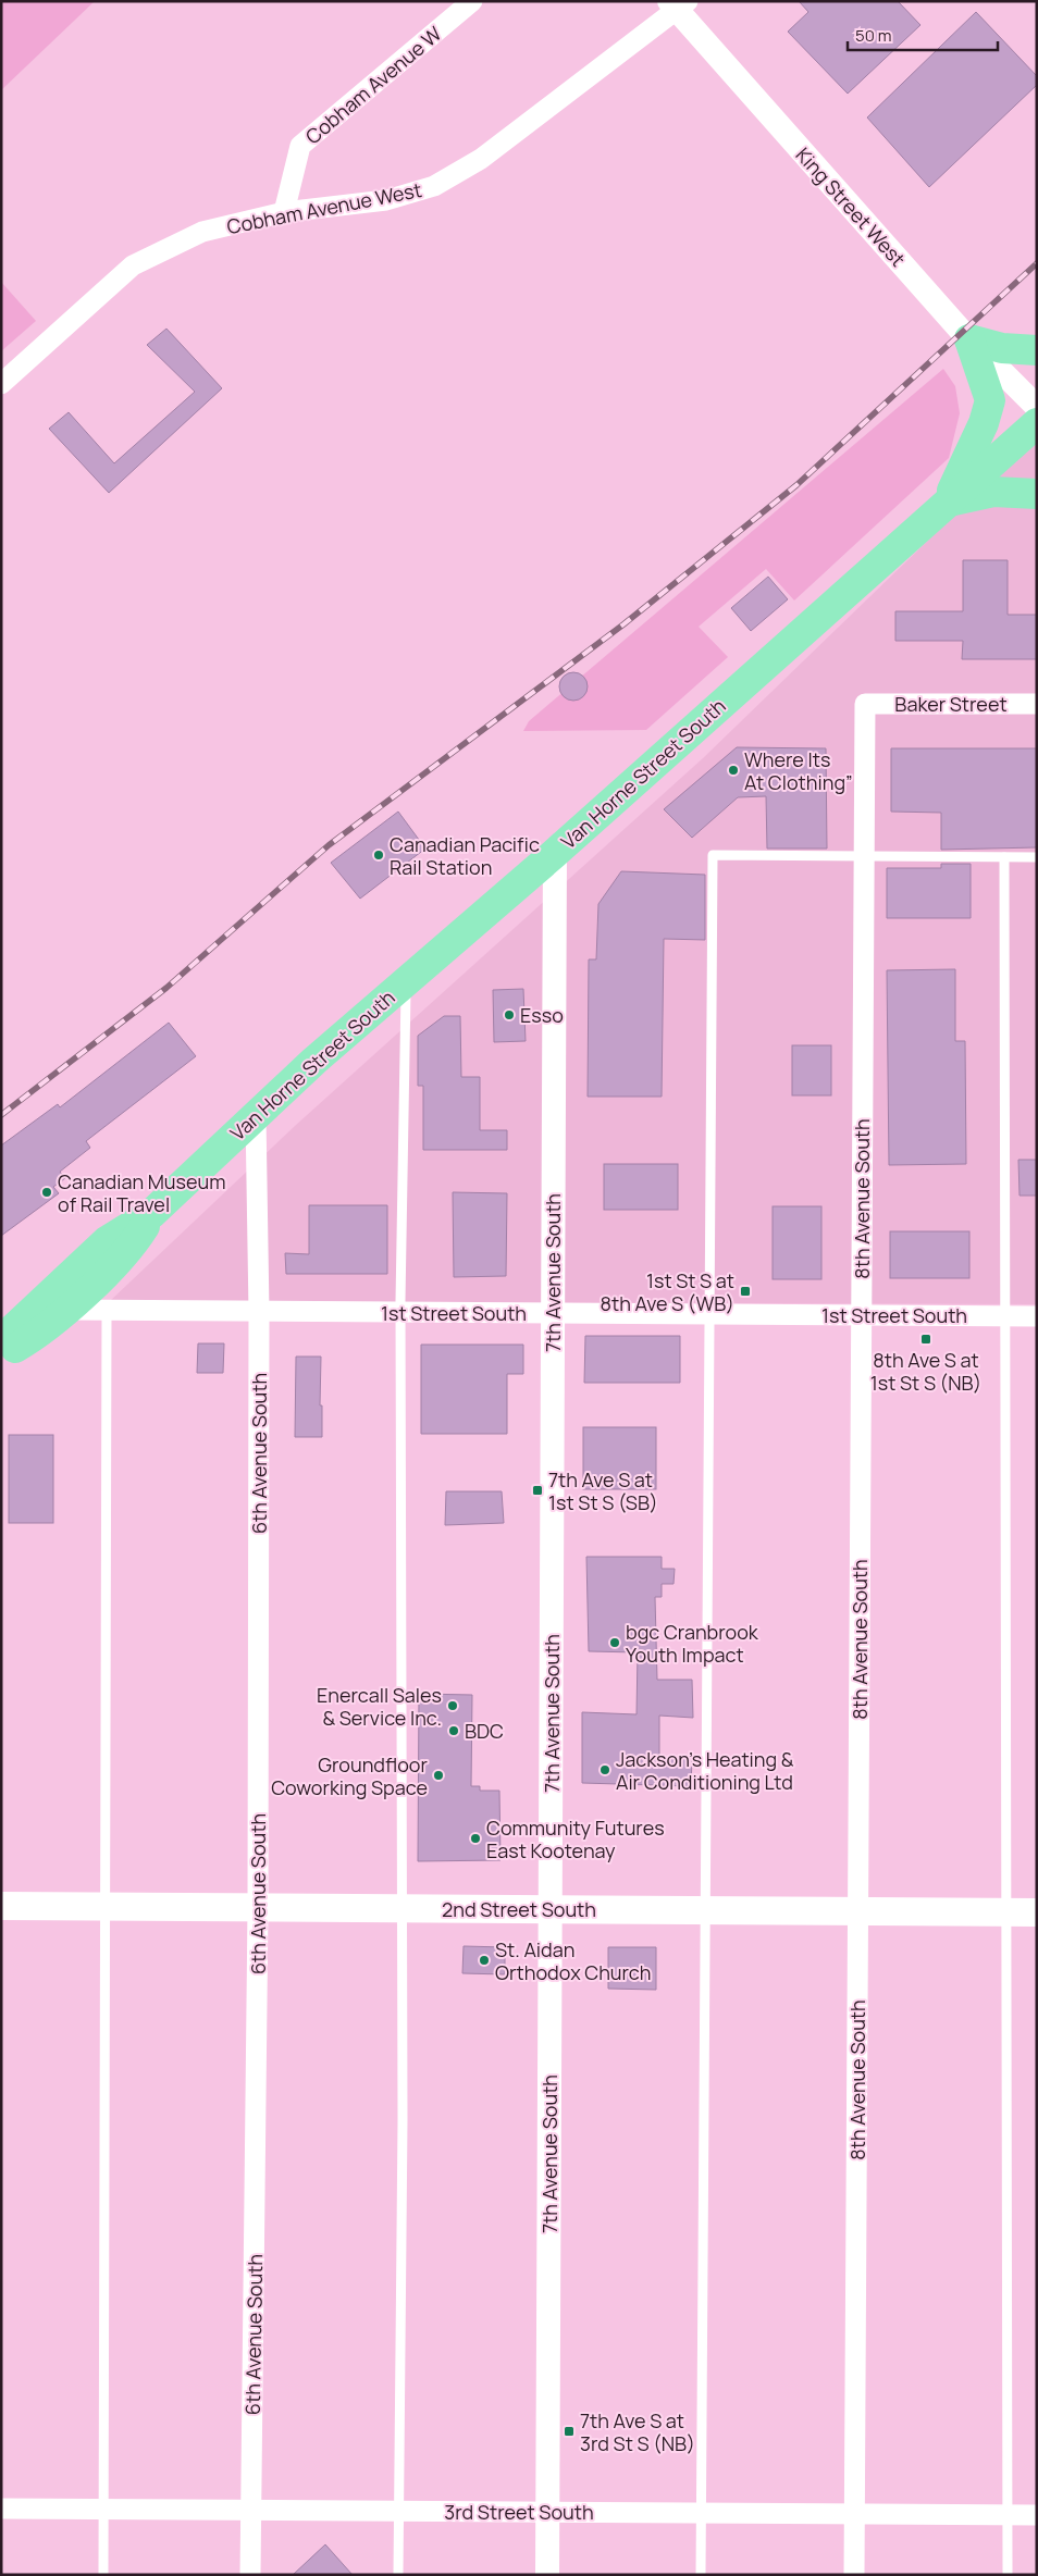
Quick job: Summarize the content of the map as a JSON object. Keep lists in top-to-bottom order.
{
  "streets": {
    "highway": ["Van Horne Street South"],
    "main road": ["2nd Street South"],
    "street": [
      "Cobham Avenue W",
      "King Street West",
      "Cobham Avenue West",
      "Baker Street",
      "8th Avenue South",
      "7th Avenue South",
      "1st Street South",
      "6th Avenue South",
      "3rd Street South"
    ]
  },
  "crossings": [
    ["Cobham Avenue W", "Cobham Avenue West"],
    ["King Street West", "Cobham Avenue West"],
    ["Baker Street", "8th Avenue South"],
    ["Van Horne Street South", "7th Avenue South"],
    ["Van Horne Street South", "1st Street South"],
    ["Van Horne Street South", "6th Avenue South"],
    ["8th Avenue South", "1st Street South"],
    ["8th Avenue South", "2nd Street South"],
    ["8th Avenue South", "3rd Street South"],
    ["7th Avenue South", "1st Street South"],
    ["7th Avenue South", "2nd Street South"],
    ["7th Avenue South", "3rd Street South"],
    ["1st Street South", "6th Avenue South"],
    ["6th Avenue South", "2nd Street South"],
    ["6th Avenue South", "3rd Street South"]
  ],
  "places": {
    "other": [
      "Where Its At Clothing”",
      "Canadian Pacific Rail Station",
      "Esso",
      "Canadian Museum of Rail Travel",
      "bgc Cranbrook Youth Impact",
      "Enercall Sales & Service Inc.",
      "BDC",
      "Jackson’s Heating & Air Conditioning Ltd",
      "Groundfloor Coworking Space",
      "Community Futures East Kootenay",
      "St. Aidan Orthodox Church"
    ],
    "transit": [
      "1st St S at 8th Ave S (WB)",
      "8th Ave S at 1st St S (NB)",
      "7th Ave S at 1st St S (SB)",
      "7th Ave S at 3rd St S (NB)"
    ]
  },
  "scale_bar": "50 m"
}
